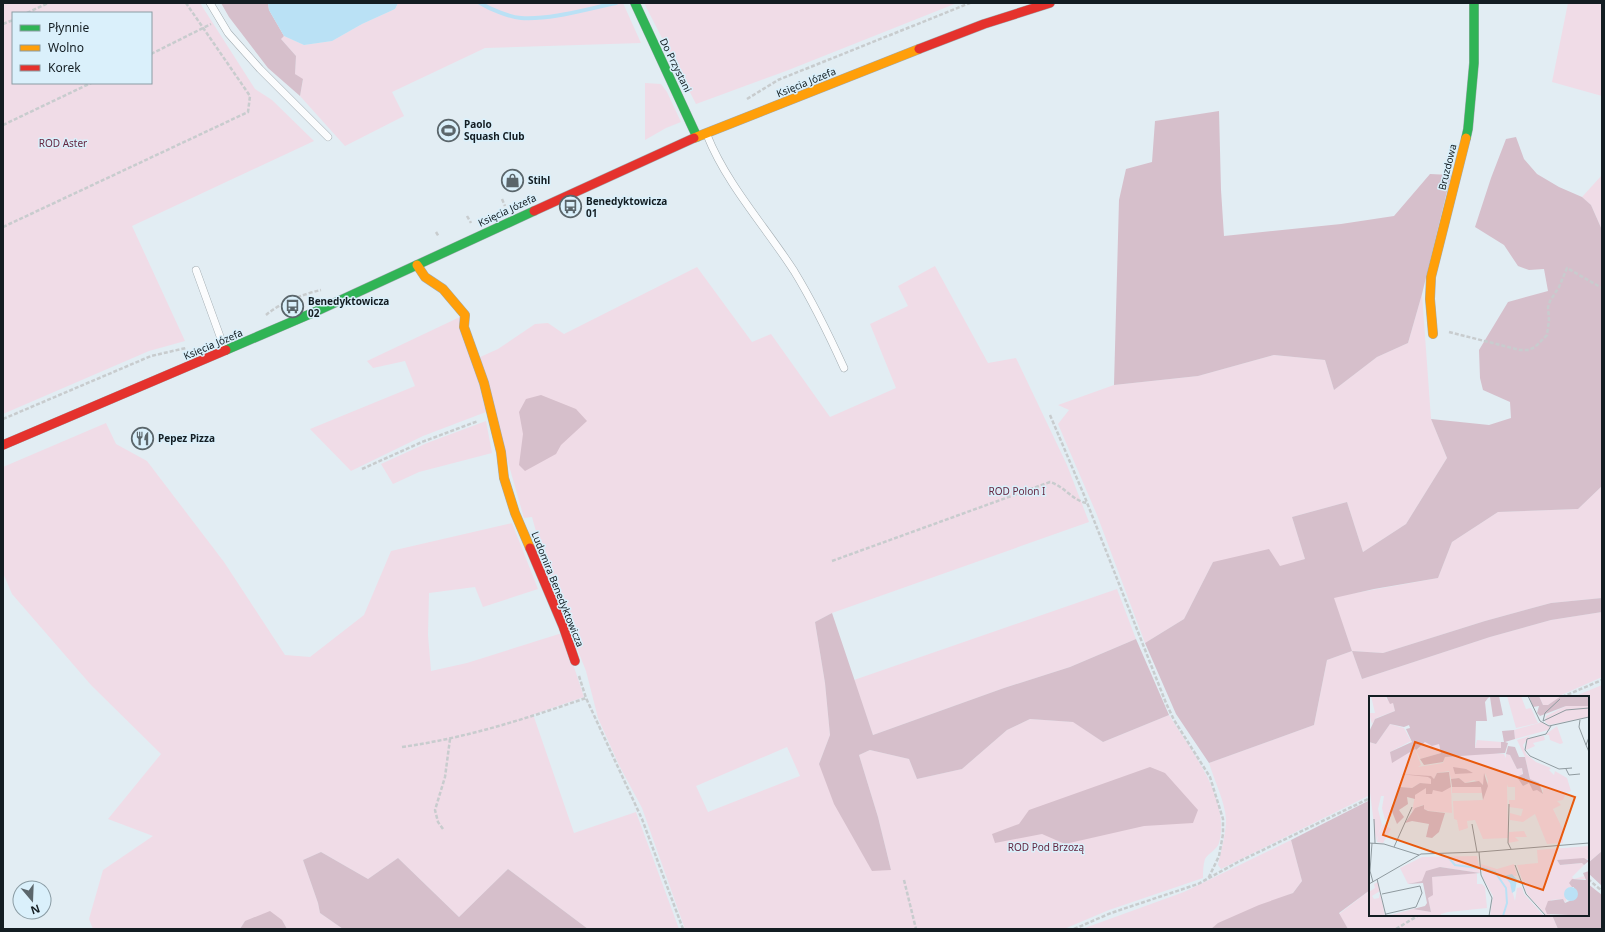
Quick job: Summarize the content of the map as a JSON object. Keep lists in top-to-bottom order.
{
  "streets": {
    "main road": [
      "Do Przystani",
      "Księcia Józefa",
      "Bruzdowa",
      "Ludomira Benedyktowicza"
    ]
  },
  "crossings": [
    ["Do Przystani", "Księcia Józefa"],
    ["Księcia Józefa", "Ludomira Benedyktowicza"]
  ],
  "parks": ["ROD Aster", "ROD Polon I", "ROD Pod Brzozą"],
  "places": {
    "sports": ["Paolo Squash Club"],
    "shop": ["Stihl"],
    "bus stop": ["Benedyktowicza 01", "Benedyktowicza 02"],
    "restaurant": ["Pepez Pizza"]
  },
  "legend": ["Płynnie", "Wolno", "Korek"],
  "north": "bottom"
}
